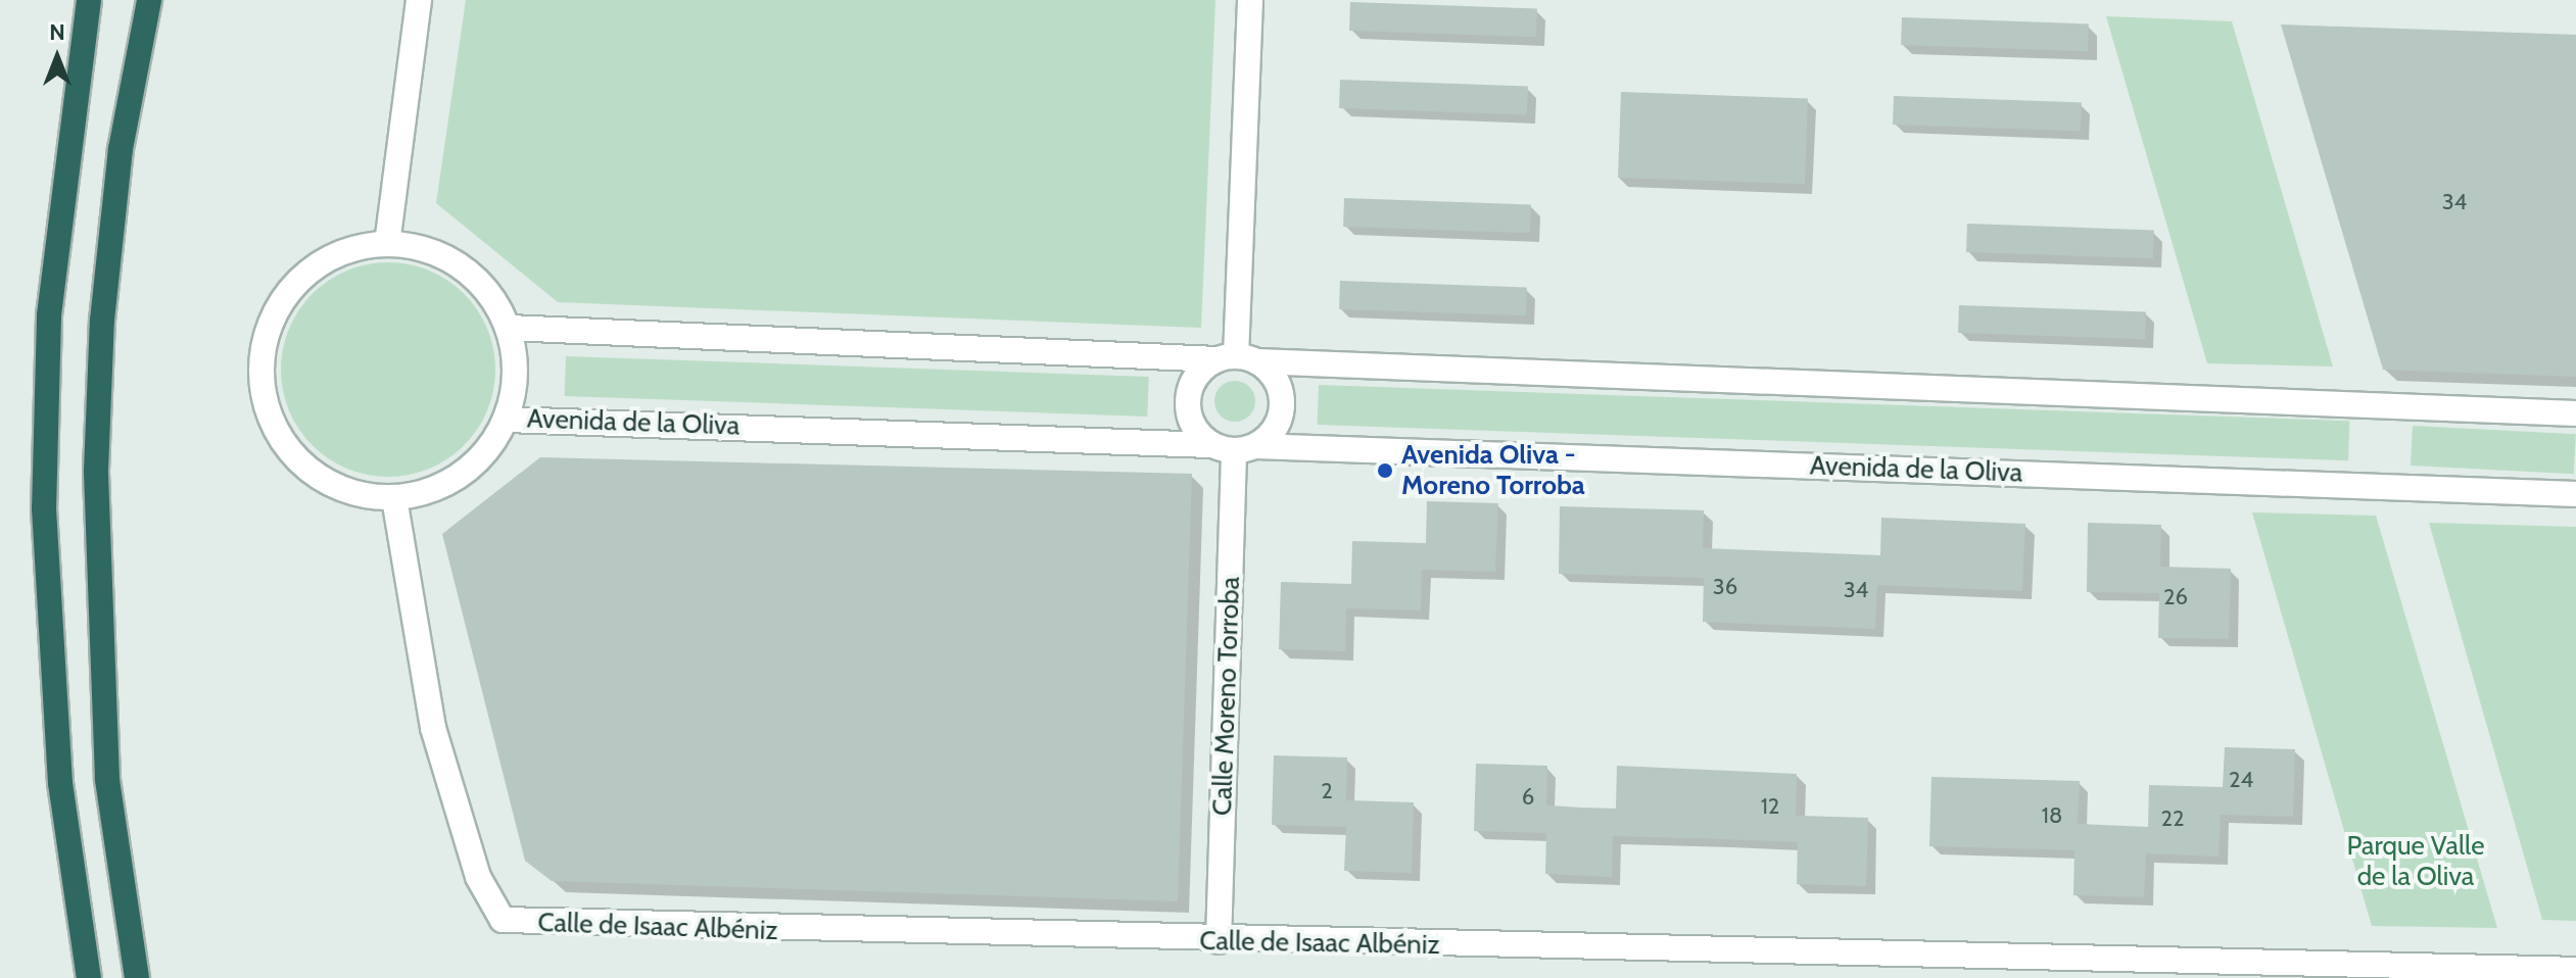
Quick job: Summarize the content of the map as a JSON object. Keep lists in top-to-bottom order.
{
  "streets": {
    "street": ["Avenida de la Oliva", "Calle Moreno Torroba", "Calle de Isaac Albéniz"]
  },
  "crossings": [
    ["Avenida de la Oliva", "Calle Moreno Torroba"],
    ["Avenida de la Oliva", "Calle de Isaac Albéniz"],
    ["Calle Moreno Torroba", "Calle de Isaac Albéniz"]
  ],
  "parks": ["Parque Valle de la Oliva"],
  "places": ["Avenida Oliva - Moreno Torroba"],
  "house_numbers": [
    "34",
    "36",
    "34",
    "26",
    "24",
    "2",
    "6",
    "12",
    "18",
    "22"
  ],
  "north": "top"
}
